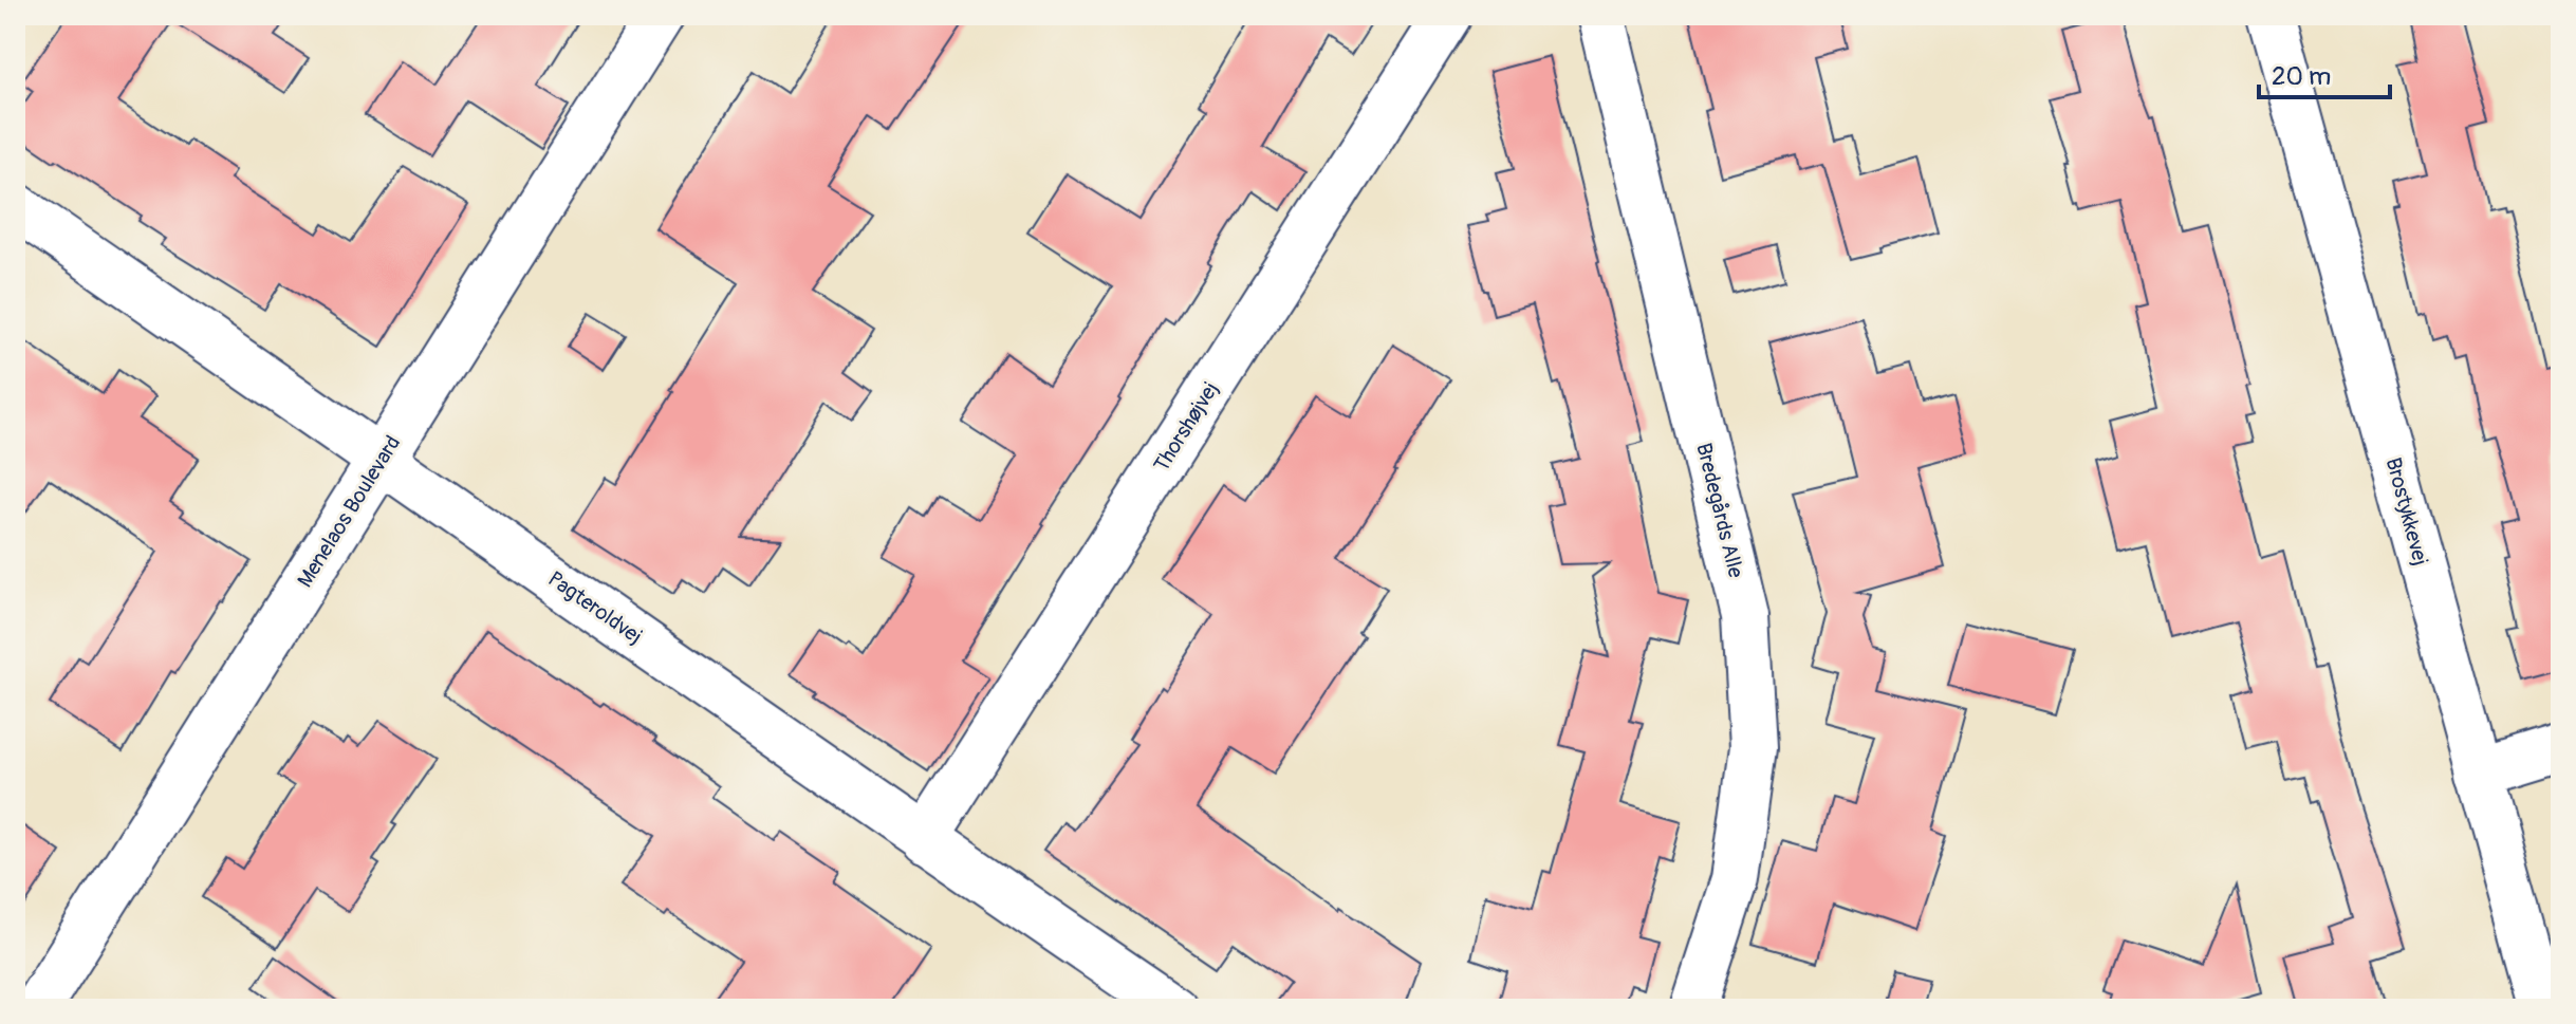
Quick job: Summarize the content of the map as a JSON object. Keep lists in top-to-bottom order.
{
  "streets": {
    "street": [
      "Thorshøjvej",
      "Bredegårds Alle",
      "Menelaos Boulevard",
      "Brostykkevej",
      "Pagteroldvej"
    ]
  },
  "crossings": [
    ["Thorshøjvej", "Pagteroldvej"],
    ["Menelaos Boulevard", "Pagteroldvej"]
  ],
  "scale_bar": "20 m"
}
